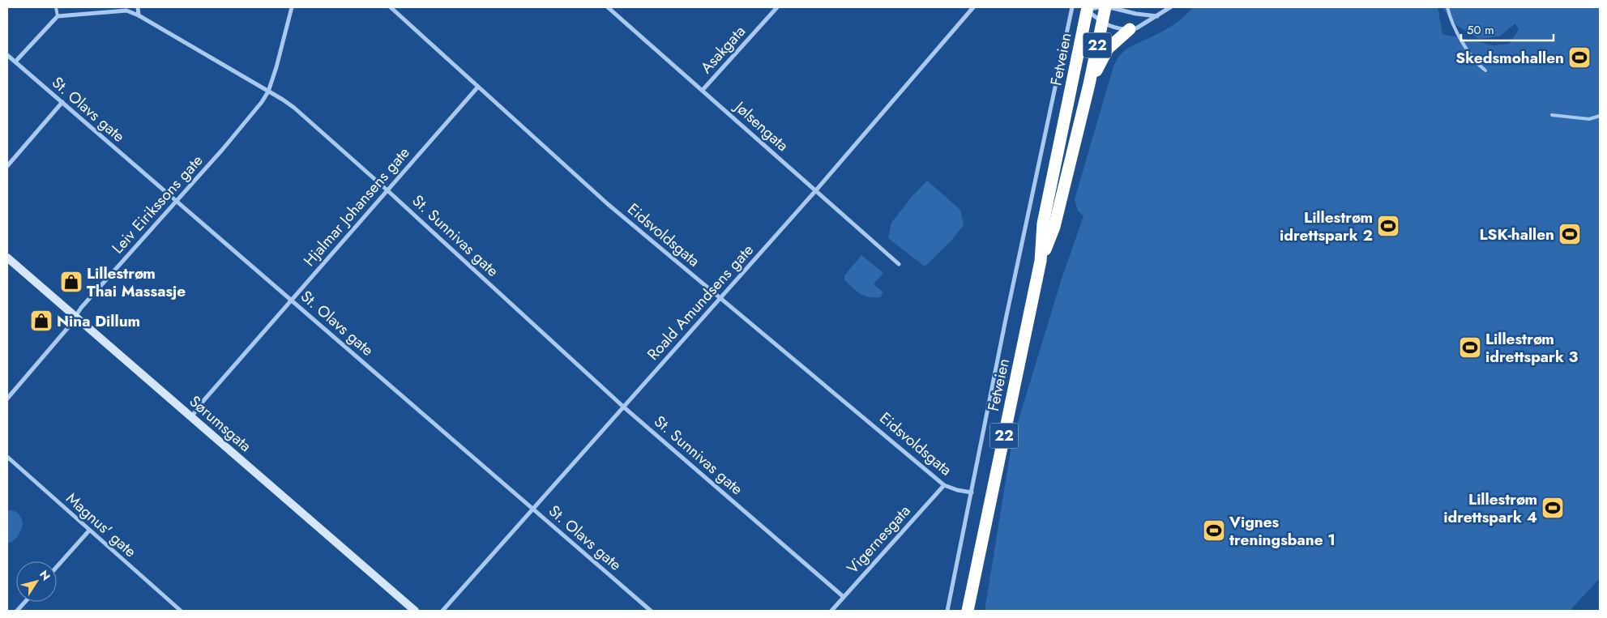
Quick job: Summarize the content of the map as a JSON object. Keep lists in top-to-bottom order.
{
  "streets": {
    "highway": ["22", "Fetveien"],
    "main road": ["Sørumsgata"],
    "street": [
      "Asakgata",
      "St. Olavs gate",
      "Jølsengata",
      "Leiv Eirikssons gate",
      "Hjalmar Johansens gate",
      "Eidsvoldsgata",
      "St. Sunnivas gate",
      "Roald Amundsens gate",
      "Magnus' gate",
      "Vigernesgata"
    ]
  },
  "crossings": [
    ["Asakgata", "Jølsengata"],
    ["St. Olavs gate", "Leiv Eirikssons gate"],
    ["St. Olavs gate", "Hjalmar Johansens gate"],
    ["St. Olavs gate", "Roald Amundsens gate"],
    ["Jølsengata", "Roald Amundsens gate"],
    ["Leiv Eirikssons gate", "St. Sunnivas gate"],
    ["Leiv Eirikssons gate", "Sørumsgata"],
    ["Hjalmar Johansens gate", "Eidsvoldsgata"],
    ["Hjalmar Johansens gate", "St. Sunnivas gate"],
    ["Hjalmar Johansens gate", "Sørumsgata"],
    ["Eidsvoldsgata", "Roald Amundsens gate"],
    ["Eidsvoldsgata", "Vigernesgata"],
    ["St. Sunnivas gate", "Roald Amundsens gate"],
    ["St. Sunnivas gate", "Vigernesgata"]
  ],
  "places": {
    "sports": [
      "Skedsmohallen",
      "Lillestrøm idrettspark 2",
      "LSK-hallen",
      "Lillestrøm idrettspark 3",
      "Lillestrøm idrettspark 4",
      "Vignes treningsbane 1"
    ],
    "shop": ["Lillestrøm Thai Massasje", "Nina Dillum"]
  },
  "scale_bar": "50 m",
  "north": "top right"
}
